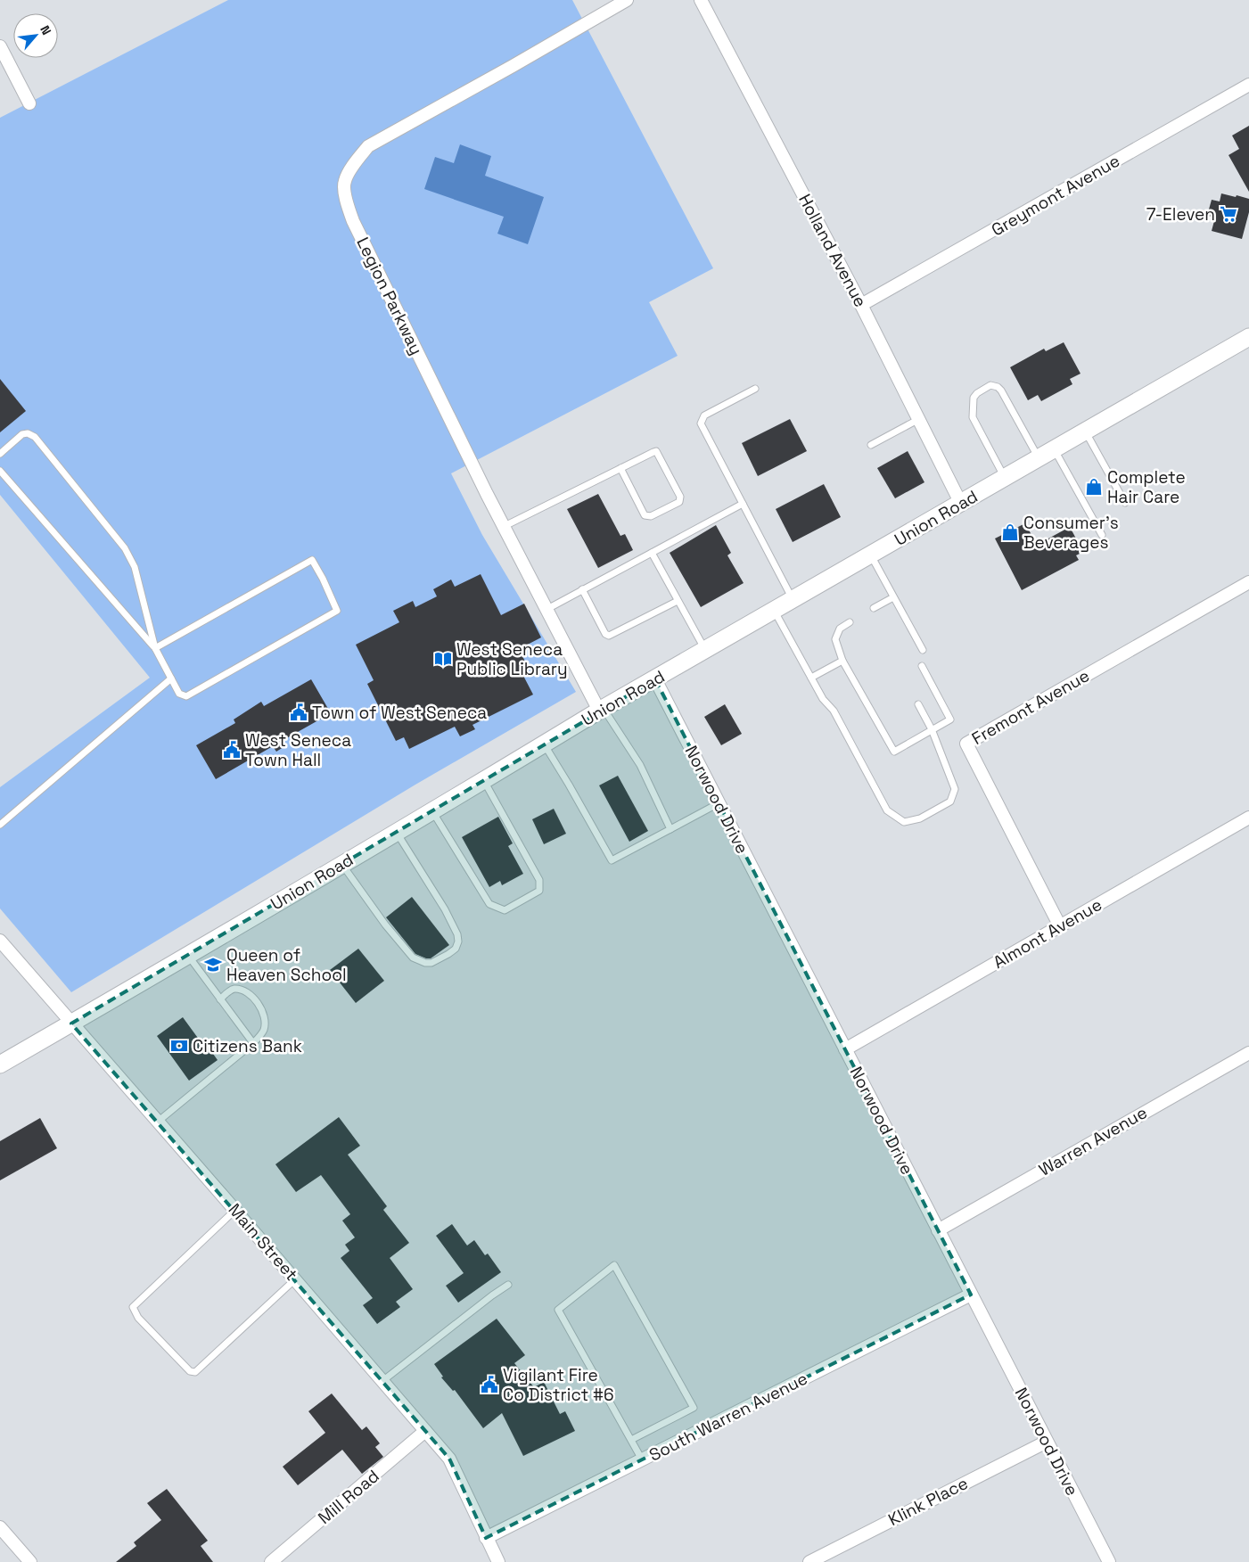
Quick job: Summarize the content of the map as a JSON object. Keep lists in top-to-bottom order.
{
  "streets": {
    "main road": ["Union Road"],
    "street": [
      "Greymont Avenue",
      "Holland Avenue",
      "Legion Parkway",
      "Fremont Avenue",
      "Norwood Drive",
      "Almont Avenue",
      "Warren Avenue",
      "Main Street",
      "South Warren Avenue",
      "Mill Road",
      "Klink Place"
    ]
  },
  "crossings": [
    ["Greymont Avenue", "Holland Avenue"],
    ["Holland Avenue", "Union Road"],
    ["Legion Parkway", "Union Road"],
    ["Union Road", "Norwood Drive"],
    ["Union Road", "Main Street"],
    ["Fremont Avenue", "Almont Avenue"],
    ["Norwood Drive", "Almont Avenue"],
    ["Norwood Drive", "Warren Avenue"],
    ["Norwood Drive", "South Warren Avenue"],
    ["Norwood Drive", "Klink Place"],
    ["Main Street", "South Warren Avenue"],
    ["Main Street", "Mill Road"]
  ],
  "places": {
    "supermarket": ["7-Eleven"],
    "shop": ["Complete Hair Care", "Consumer's Beverages"],
    "library": ["West Seneca Public Library"],
    "public building": ["Town of West Seneca", "West Seneca Town Hall", "Vigilant Fire Co District #6"],
    "school or university": ["Queen of Heaven School"],
    "bank": ["Citizens Bank"]
  },
  "north": "top right"
}
